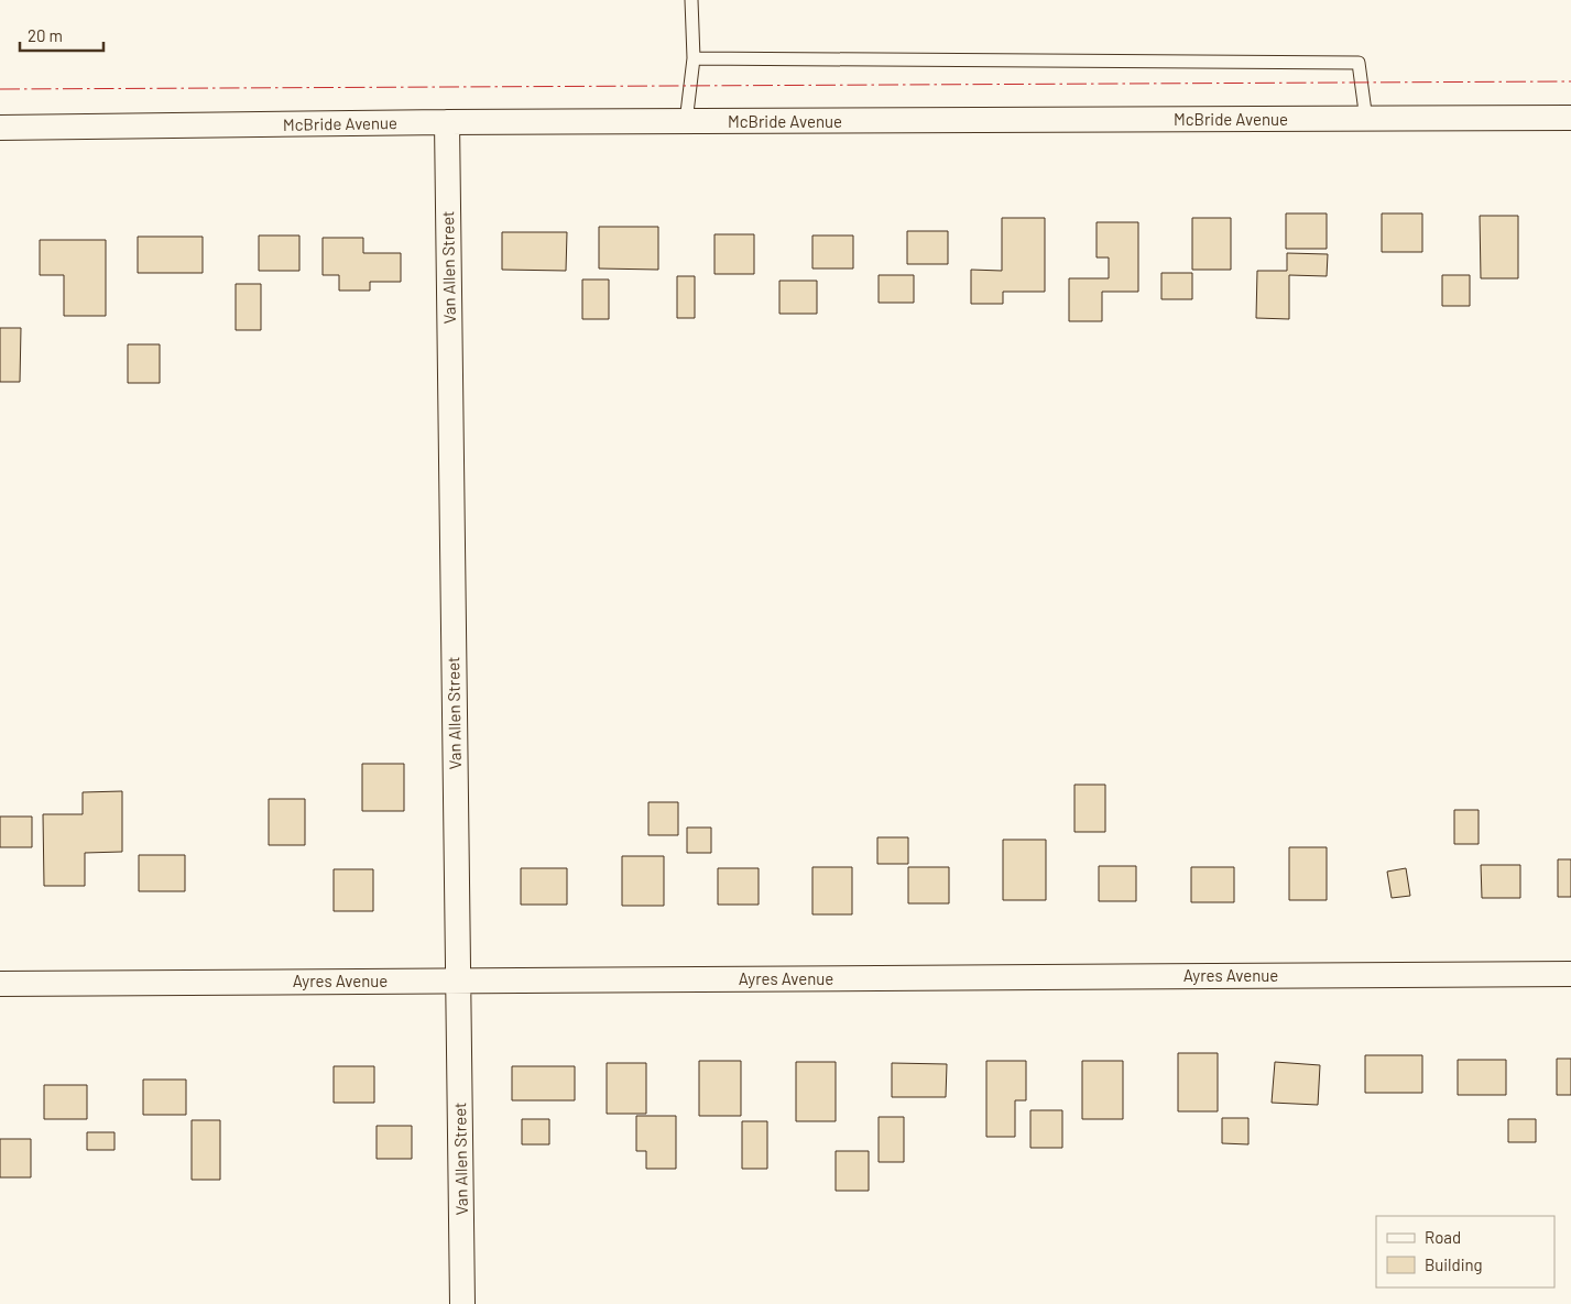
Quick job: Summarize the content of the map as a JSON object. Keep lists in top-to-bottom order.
{
  "streets": {
    "street": ["McBride Avenue", "Van Allen Street", "Ayres Avenue"]
  },
  "crossings": [
    ["McBride Avenue", "Van Allen Street"],
    ["Van Allen Street", "Ayres Avenue"]
  ],
  "legend": ["Road", "Building"],
  "scale_bar": "20 m"
}
